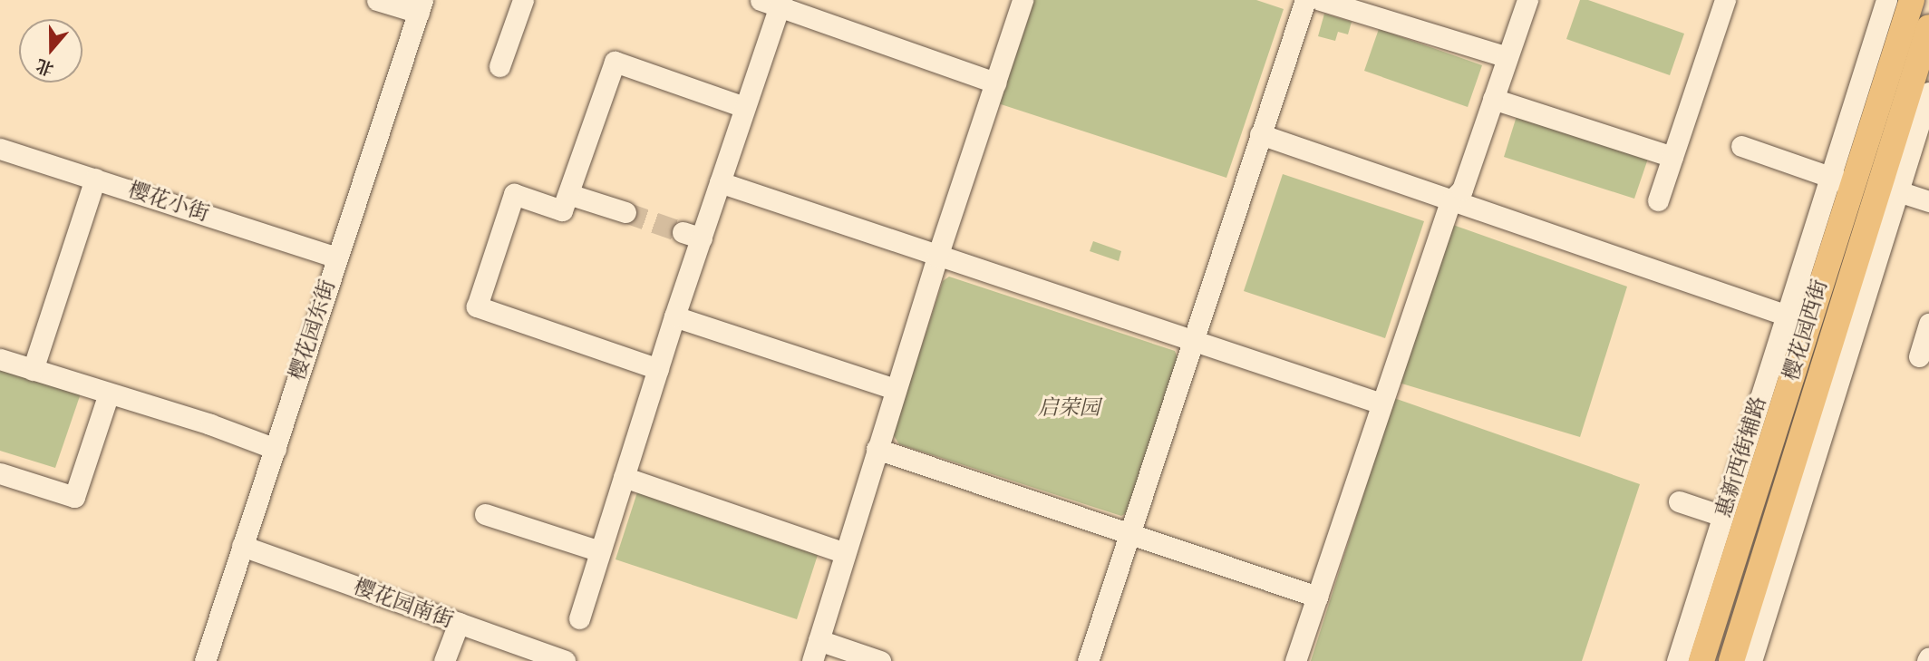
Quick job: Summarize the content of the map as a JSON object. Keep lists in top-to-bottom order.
{
  "streets": {
    "main road": ["樱花园西街"],
    "street": [
      "樱花小街",
      "樱花园东街",
      "惠新西街辅路",
      "樱花园南街"
    ]
  },
  "crossings": [
    ["樱花小街", "樱花园东街"],
    ["樱花园东街", "樱花园南街"],
    ["樱花园西街", "惠新西街辅路"]
  ],
  "parks": ["启荣园"],
  "north": "bottom"
}
